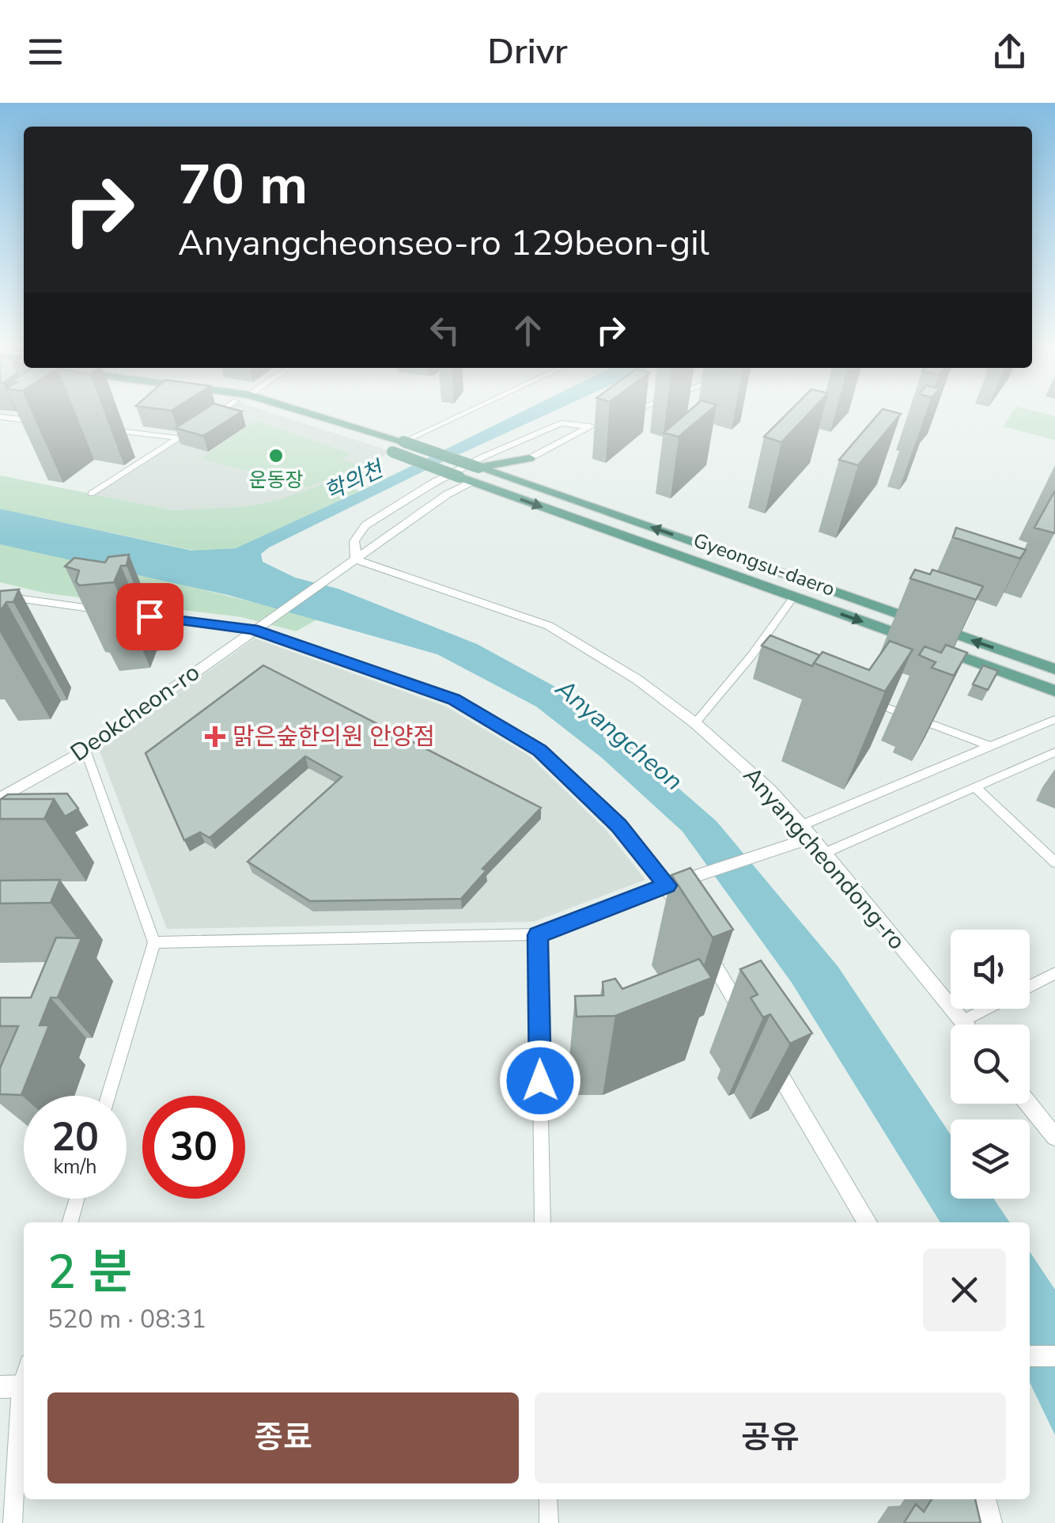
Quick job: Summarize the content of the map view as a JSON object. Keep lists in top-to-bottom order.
{
  "streets": {
    "main road": ["Gyeongsu-daero"],
    "street": ["Deokcheon-ro", "Anyangcheondong-ro"]
  },
  "crossings": [
    ["Deokcheon-ro", "Anyangcheondong-ro"]
  ],
  "water": ["학의천", "Anyangcheon"],
  "places": {
    "other": ["운동장"],
    "health": ["맑은숲한의원 안양점"]
  },
  "page": {
    "header": "Drivr",
    "turn": ["70 m", "Anyangcheonseo-ro 129beon-gil"],
    "speed": "20 km/h",
    "limit": "30",
    "heading": ["2 분", "520 m · 08:31"],
    "buttons": ["종료", "공유"]
  }
}
